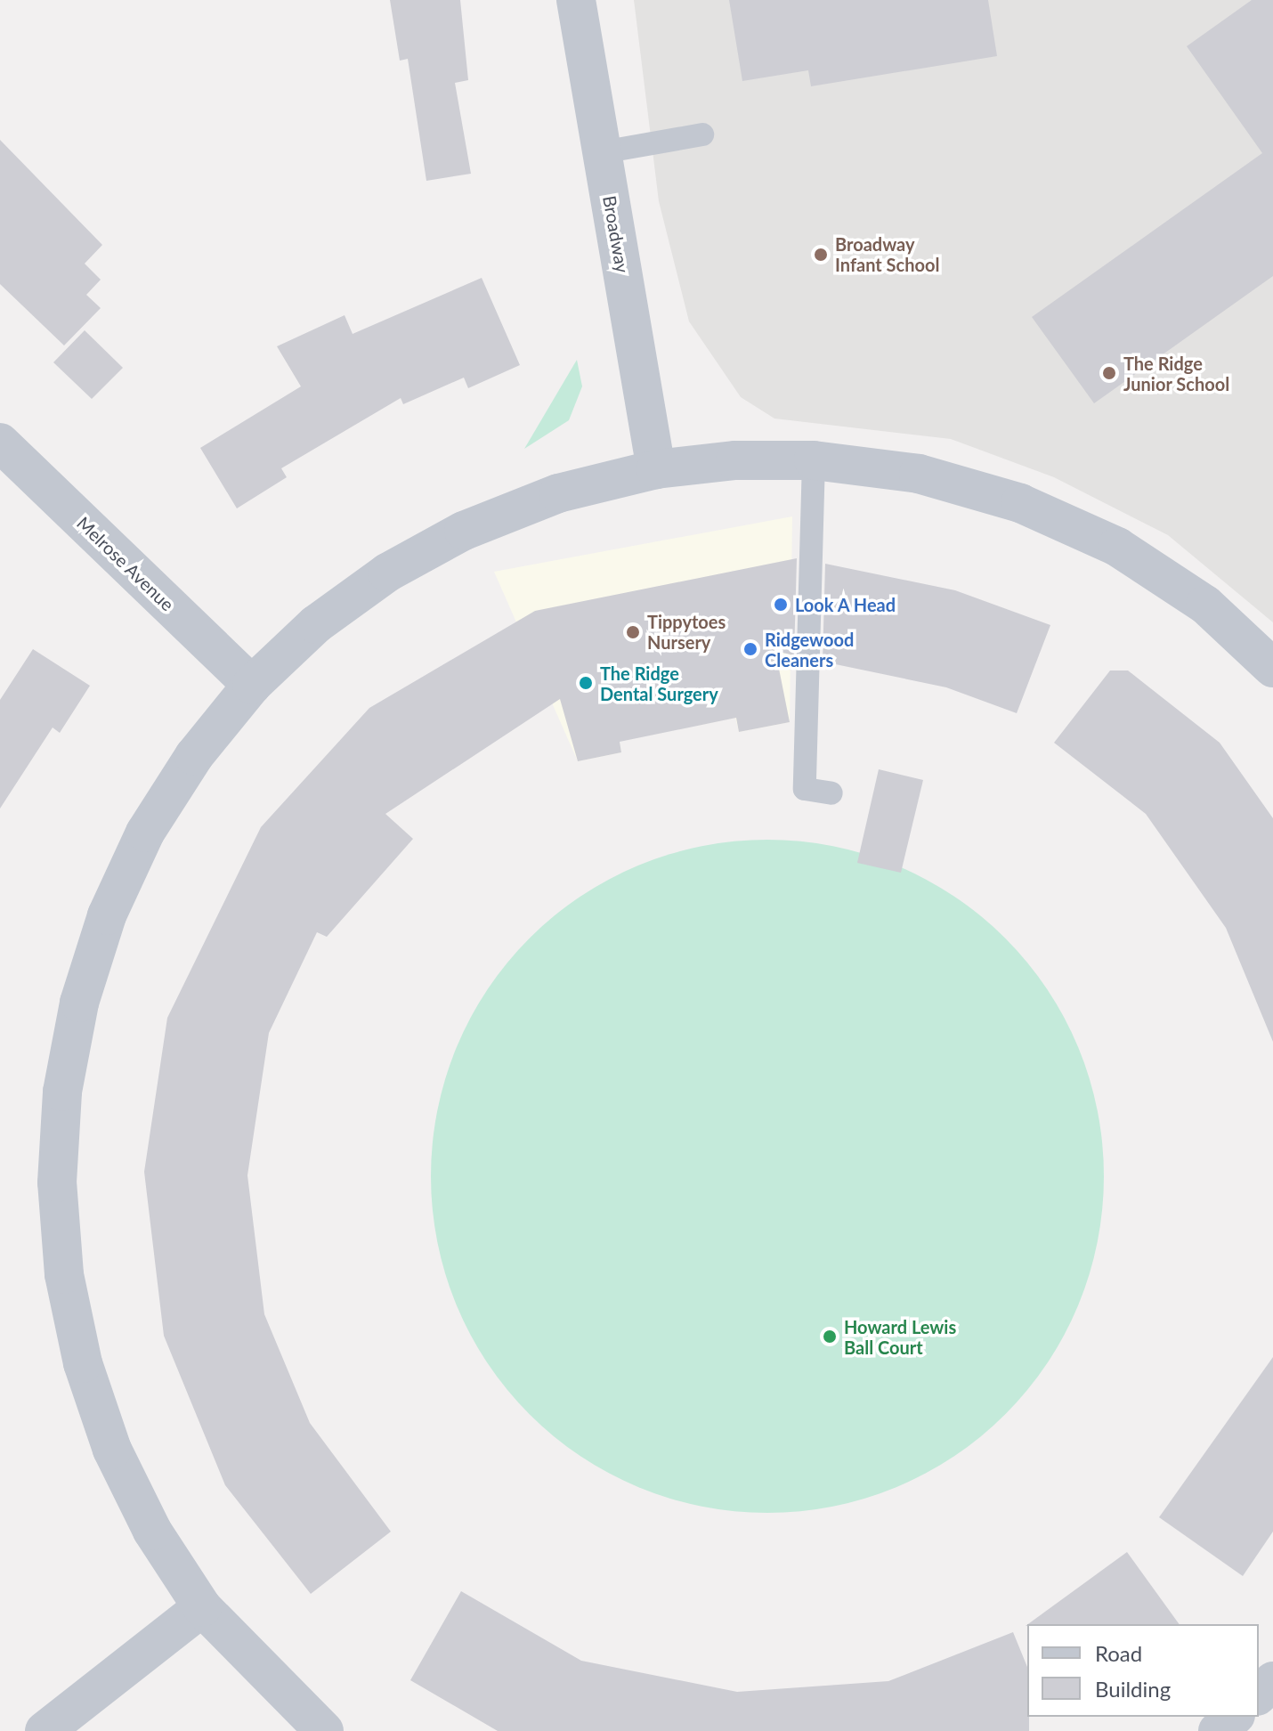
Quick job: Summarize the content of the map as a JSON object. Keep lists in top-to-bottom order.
{
  "streets": {
    "street": ["Broadway", "Melrose Avenue"]
  },
  "places": [
    "Broadway Infant School",
    "The Ridge Junior School",
    "Look A Head",
    "Tippytoes Nursery",
    "Ridgewood Cleaners",
    "The Ridge Dental Surgery",
    "Howard Lewis Ball Court"
  ],
  "legend": ["Road", "Building"]
}
